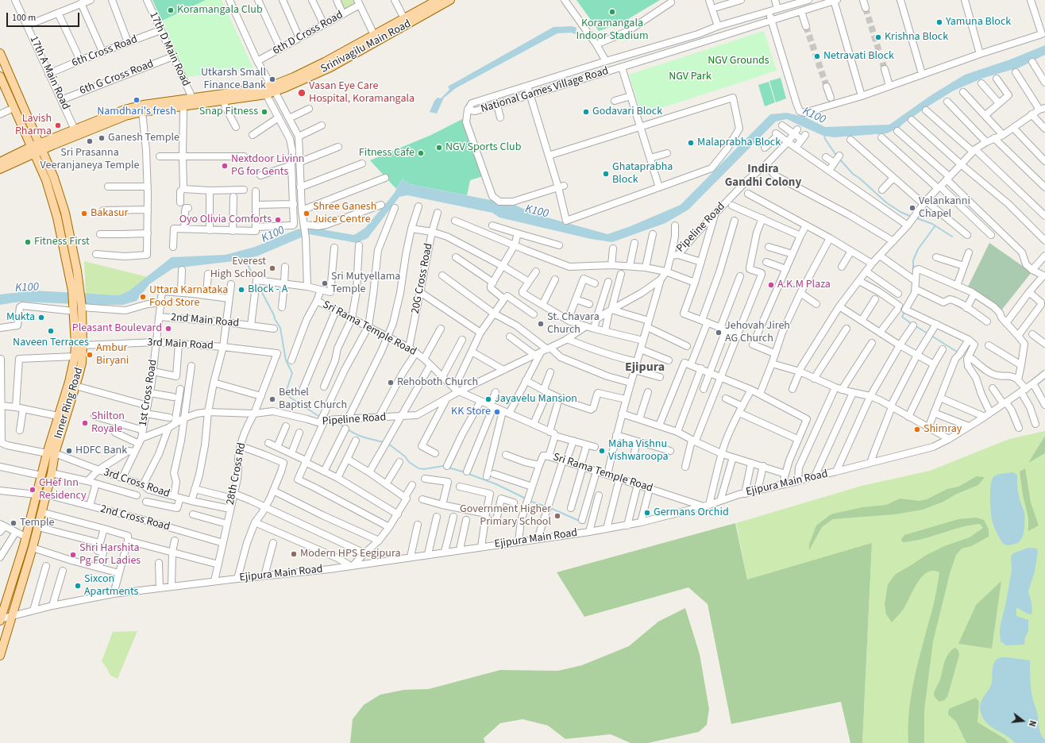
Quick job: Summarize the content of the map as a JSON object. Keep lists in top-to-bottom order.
{
  "streets": {
    "main road": ["Srinivagilu Main Road", "Inner Ring Road"],
    "street": [
      "6th D Cross Road",
      "17th D Main Road",
      "6th Cross Road",
      "17th A Main Road",
      "6th G Cross Road",
      "National Games Village Road",
      "Pipeline Road",
      "20G Cross Road",
      "2nd Main Road",
      "Sri Rama Temple Road",
      "3rd Main Road",
      "1st Cross Road",
      "28th Cross Rd",
      "3rd Cross Road",
      "Ejipura Main Road",
      "2nd Cross Road"
    ]
  },
  "crossings": [
    ["Srinivagilu Main Road", "17th D Main Road"],
    ["Srinivagilu Main Road", "17th A Main Road"],
    ["Srinivagilu Main Road", "Inner Ring Road"],
    ["17th D Main Road", "6th Cross Road"],
    ["17th D Main Road", "6th G Cross Road"],
    ["6th Cross Road", "17th A Main Road"],
    ["17th A Main Road", "6th G Cross Road"],
    ["Pipeline Road", "Sri Rama Temple Road"],
    ["Pipeline Road", "1st Cross Road"],
    ["Pipeline Road", "28th Cross Rd"],
    ["20G Cross Road", "Sri Rama Temple Road"],
    ["2nd Main Road", "1st Cross Road"],
    ["Sri Rama Temple Road", "Ejipura Main Road"],
    ["3rd Main Road", "1st Cross Road"],
    ["3rd Main Road", "Inner Ring Road"],
    ["3rd Main Road", "28th Cross Rd"],
    ["Inner Ring Road", "3rd Cross Road"],
    ["Inner Ring Road", "Ejipura Main Road"],
    ["Inner Ring Road", "2nd Cross Road"],
    ["28th Cross Rd", "3rd Cross Road"],
    ["28th Cross Rd", "Ejipura Main Road"],
    ["28th Cross Rd", "2nd Cross Road"]
  ],
  "districts": ["Indira Gandhi Colony", "Ejipura"],
  "water": ["K100"],
  "parks": ["NGV Grounds", "NGV Park"],
  "places": [
    "Koramangala Club",
    "Koramangala Indoor Stadium",
    "Yamuna Block",
    "Krishna Block",
    "Netravati Block",
    "Utkarsh Small Finance Bank",
    "Vasan Eye Care Hospital, Koramangala",
    "Namdhari's fresh",
    "Snap Fitness",
    "Godavari Block",
    "Lavish Pharma",
    "Ganesh Temple",
    "Sri Prasanna Veeranjaneya Temple",
    "Malaprabha Block",
    "NGV Sports Club",
    "Fitness Cafe",
    "Nextdoor Livinn PG for Gents",
    "Ghataprabha Block",
    "Velankanni Chapel",
    "Bakasur",
    "Shree Ganesh Juice Centre",
    "Oyo Olivia Comforts",
    "Fitness First",
    "Everest High School",
    "Sri Mutyellama Temple",
    "A.K.M Plaza",
    "Block - A",
    "Uttara Karnataka Food Store",
    "Mukta",
    "St. Chavara Church",
    "Pleasant Boulevard",
    "Naveen Terraces",
    "Jehovah Jireh AG Church",
    "Ambur Biryani",
    "Rehoboth Church",
    "Bethel Baptist Church",
    "Jayavelu Mansion",
    "KK Store",
    "Shilton Royale",
    "Shimray",
    "HDFC Bank",
    "Maha Vishnu Vishwaroopa",
    "CHef Inn Residency",
    "Germans Orchid",
    "Government Higher Primary School",
    "Temple",
    "Modern HPS Eegipura",
    "Shri Harshita Pg For Ladies",
    "Sixcon Apartments"
  ],
  "scale_bar": "100 m",
  "north": "right"
}
